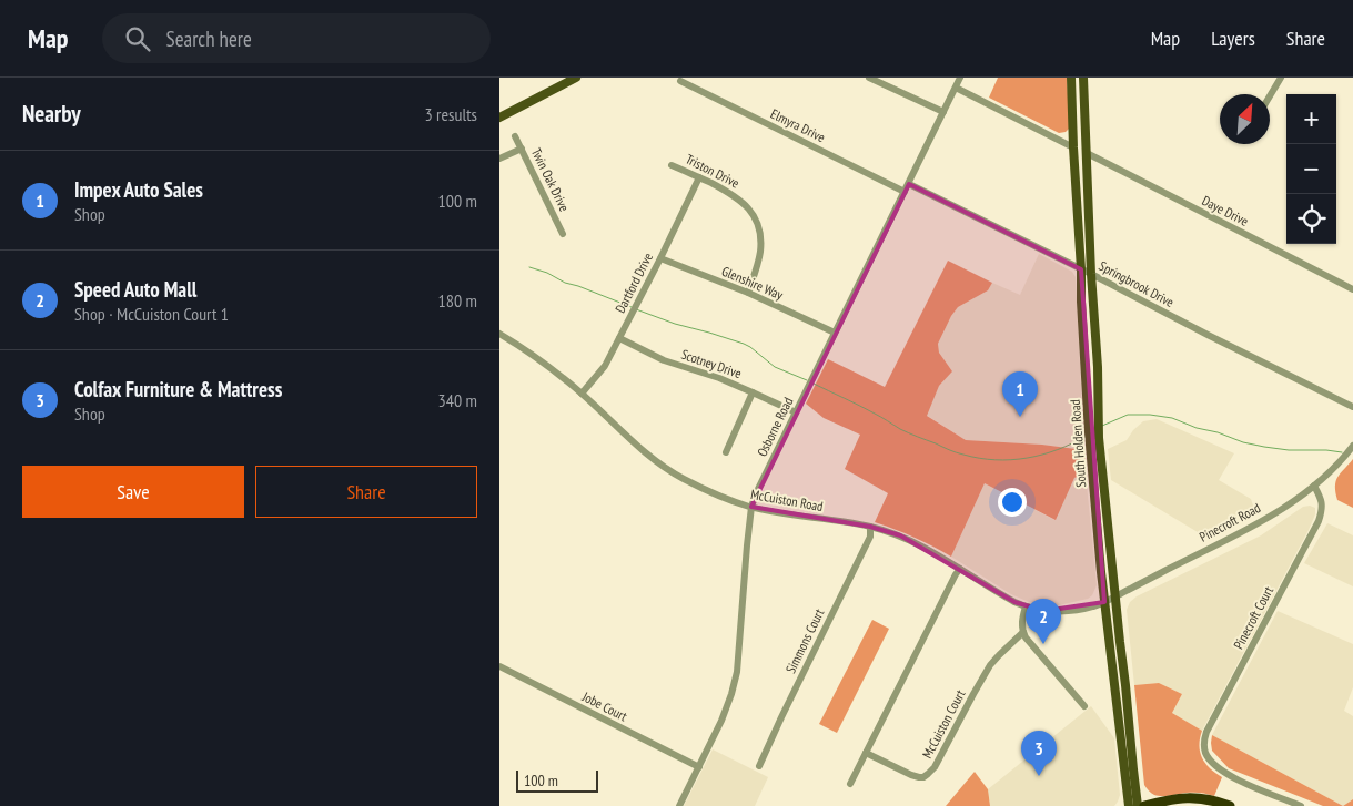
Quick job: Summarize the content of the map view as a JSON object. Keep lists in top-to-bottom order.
{
  "streets": {
    "main road": ["South Holden Road"],
    "street": [
      "Elmyra Drive",
      "Triston Drive",
      "Twin Oak Drive",
      "Daye Drive",
      "Dartford Drive",
      "Glenshire Way",
      "Springbrook Drive",
      "Scotney Drive",
      "Osborne Road",
      "McCuiston Road",
      "Pinecroft Road",
      "Pinecroft Court",
      "Simmons Court",
      "Jobe Court",
      "McCuiston Court"
    ]
  },
  "crossings": [
    ["Elmyra Drive", "Osborne Road"],
    ["Triston Drive", "Dartford Drive"],
    ["Triston Drive", "Glenshire Way"],
    ["Daye Drive", "South Holden Road"],
    ["Dartford Drive", "Glenshire Way"],
    ["Dartford Drive", "Scotney Drive"],
    ["Dartford Drive", "McCuiston Road"],
    ["Glenshire Way", "Osborne Road"],
    ["Springbrook Drive", "Osborne Road"],
    ["Springbrook Drive", "South Holden Road"],
    ["Scotney Drive", "Osborne Road"],
    ["Osborne Road", "McCuiston Road"],
    ["Osborne Road", "Jobe Court"],
    ["South Holden Road", "McCuiston Road"],
    ["South Holden Road", "Pinecroft Road"],
    ["McCuiston Road", "Pinecroft Road"],
    ["McCuiston Road", "Simmons Court"],
    ["Pinecroft Road", "Pinecroft Court"]
  ],
  "scale_bar": "100 m",
  "north": "top right",
  "page": {
    "header": "Map",
    "search": "Search here",
    "nav": ["Map", "Layers", "Share"],
    "heading": ["Nearby", "3 results"],
    "map_buttons": ["+", "−"],
    "list": [
      {
        "mark": "1",
        "name": "Impex Auto Sales",
        "note": "Shop",
        "value": "100 m"
      },
      {
        "mark": "2",
        "name": "Speed Auto Mall",
        "note": "Shop · McCuiston Court 1",
        "value": "180 m"
      },
      {
        "mark": "3",
        "name": "Colfax Furniture & Mattress",
        "note": "Shop",
        "value": "340 m"
      }
    ],
    "pins": ["1", "2", "3"],
    "buttons": ["Save", "Share"],
    "scale": "100 m"
  }
}
